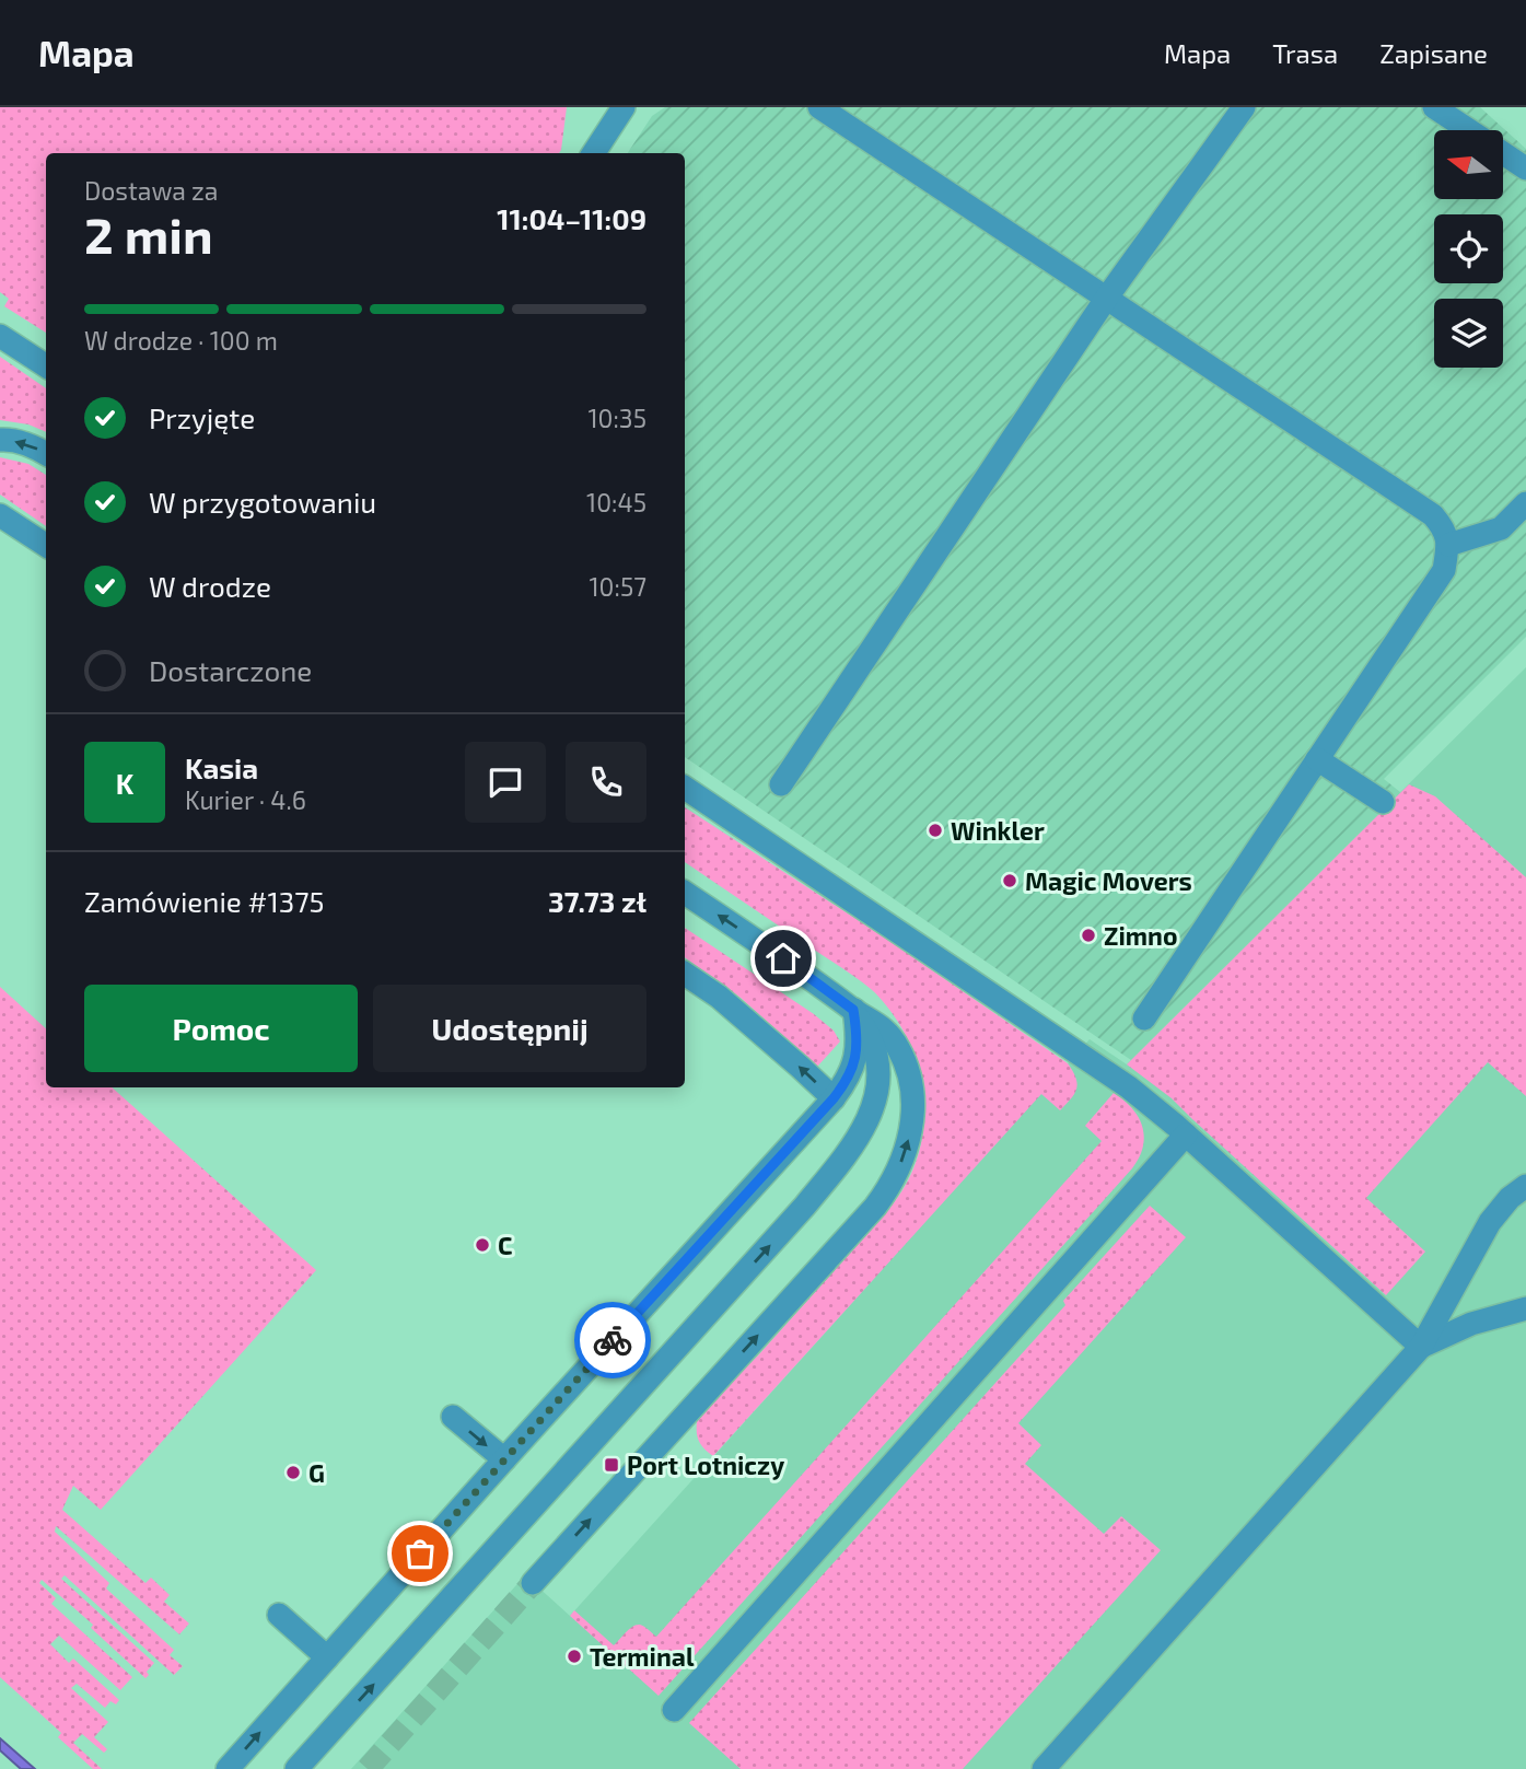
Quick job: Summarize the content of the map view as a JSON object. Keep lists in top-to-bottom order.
{
  "places": {
    "other": [
      "Winkler",
      "Magic Movers",
      "Zimno",
      "C",
      "G",
      "Terminal"
    ],
    "transit": ["Port Lotniczy"]
  },
  "north": "left",
  "page": {
    "header": "Mapa",
    "nav": ["Mapa", "Trasa", "Zapisane"],
    "heading": ["2 min", "Dostawa za", "11:04–11:09"],
    "panel": [
      "Kasia",
      "Kurier · 4.6",
      "Zamówienie #1375",
      "37.73 zł"
    ],
    "bar": "W drodze · 100 m",
    "list": [
      ["Przyjęte", "10:35"],
      ["W przygotowaniu", "10:45"],
      ["W drodze", "10:57"],
      "Dostarczone"
    ],
    "round": "K",
    "buttons": ["Pomoc", "Udostępnij"]
  }
}
